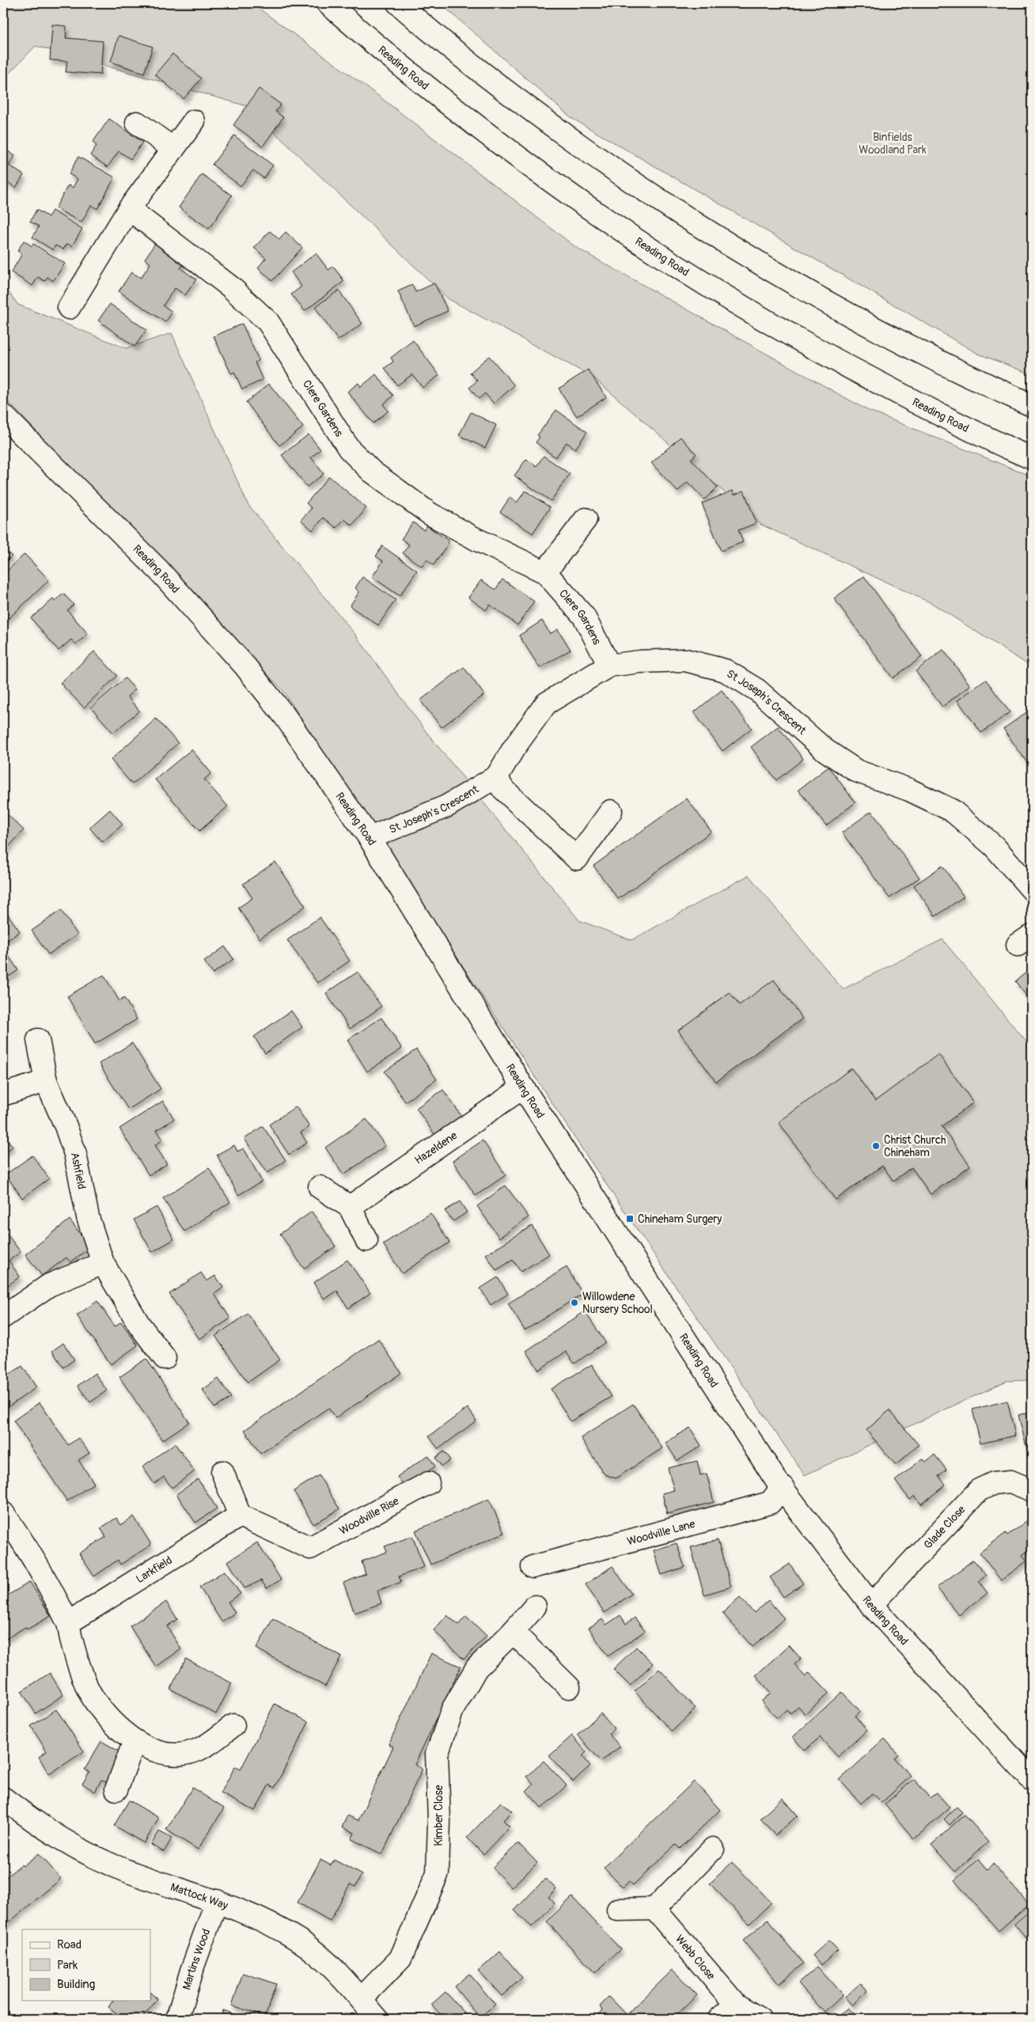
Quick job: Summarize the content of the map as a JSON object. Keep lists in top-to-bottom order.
{
  "streets": {
    "main road": [
      "Reading Road",
      "Clere Gardens",
      "St Joseph's Crescent",
      "Hazeldene",
      "Ashfield",
      "Woodville Rise",
      "Glade Close",
      "Woodville Lane",
      "Larkfield",
      "Kimber Close",
      "Mattock Way",
      "Webb Close",
      "Martins Wood"
    ]
  },
  "crossings": [
    ["Reading Road", "St Joseph's Crescent"],
    ["Reading Road", "Hazeldene"],
    ["Reading Road", "Glade Close"],
    ["Reading Road", "Woodville Lane"],
    ["Clere Gardens", "St Joseph's Crescent"],
    ["Woodville Rise", "Larkfield"],
    ["Kimber Close", "Mattock Way"],
    ["Mattock Way", "Martins Wood"]
  ],
  "parks": ["Binfields Woodland Park"],
  "places": {
    "other": ["Christ Church Chineham", "Willowdene Nursery School"],
    "transit": ["Chineham Surgery"]
  },
  "legend": ["Road", "Park", "Building"]
}
